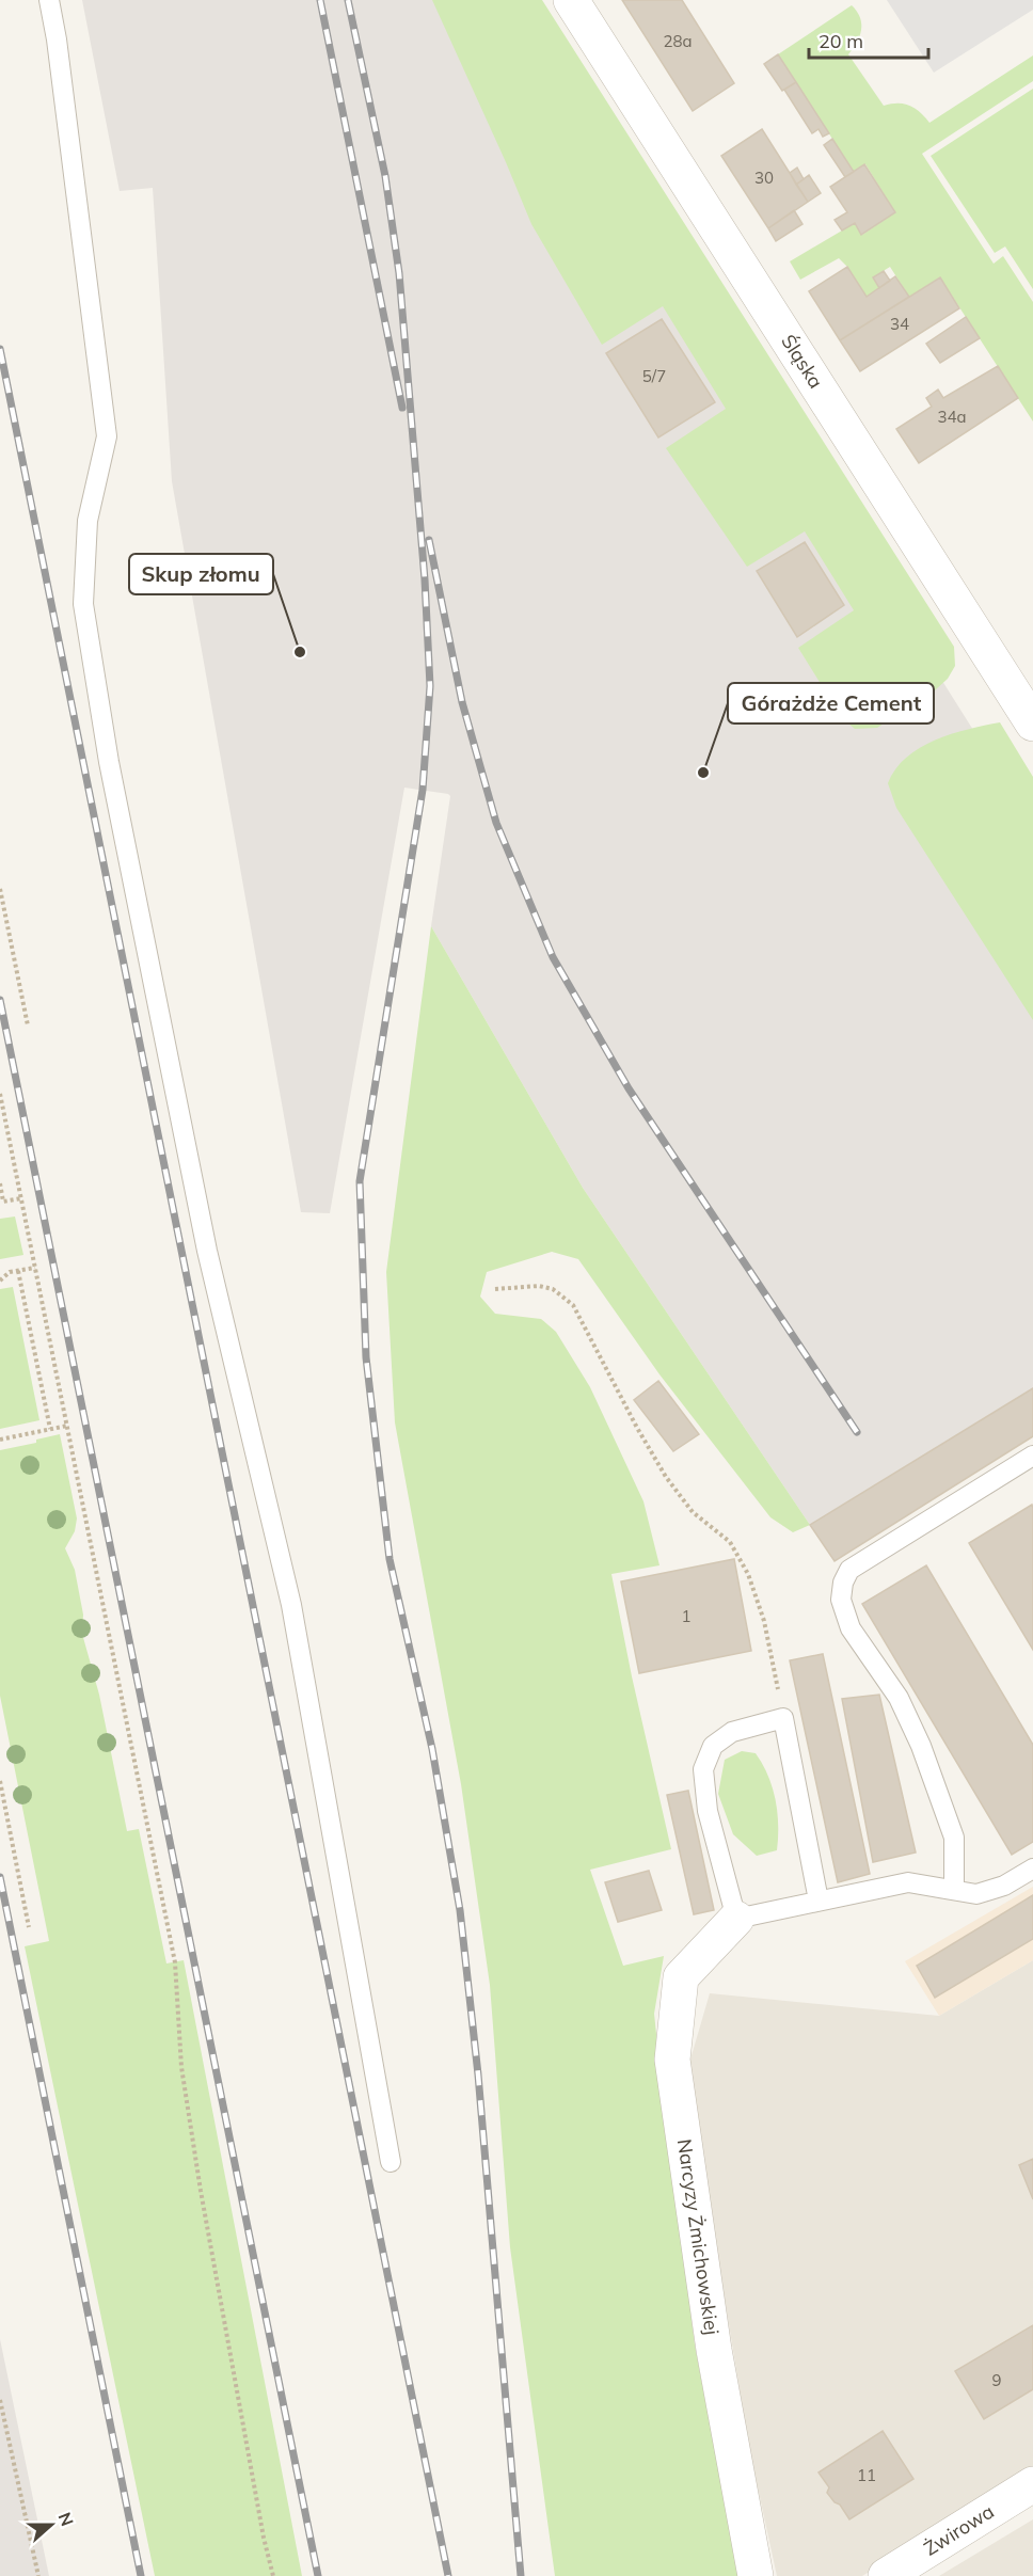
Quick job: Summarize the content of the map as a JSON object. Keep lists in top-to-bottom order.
{
  "streets": {
    "street": ["Śląska", "Narcyzy Żmichowskiej", "Żwirowa"]
  },
  "places": ["Skup złomu", "Górażdże Cement"],
  "house_numbers": [
    "28a",
    "30",
    "34",
    "5/7",
    "34a",
    "1",
    "9",
    "11"
  ],
  "scale_bar": "20 m",
  "north": "right"
}
